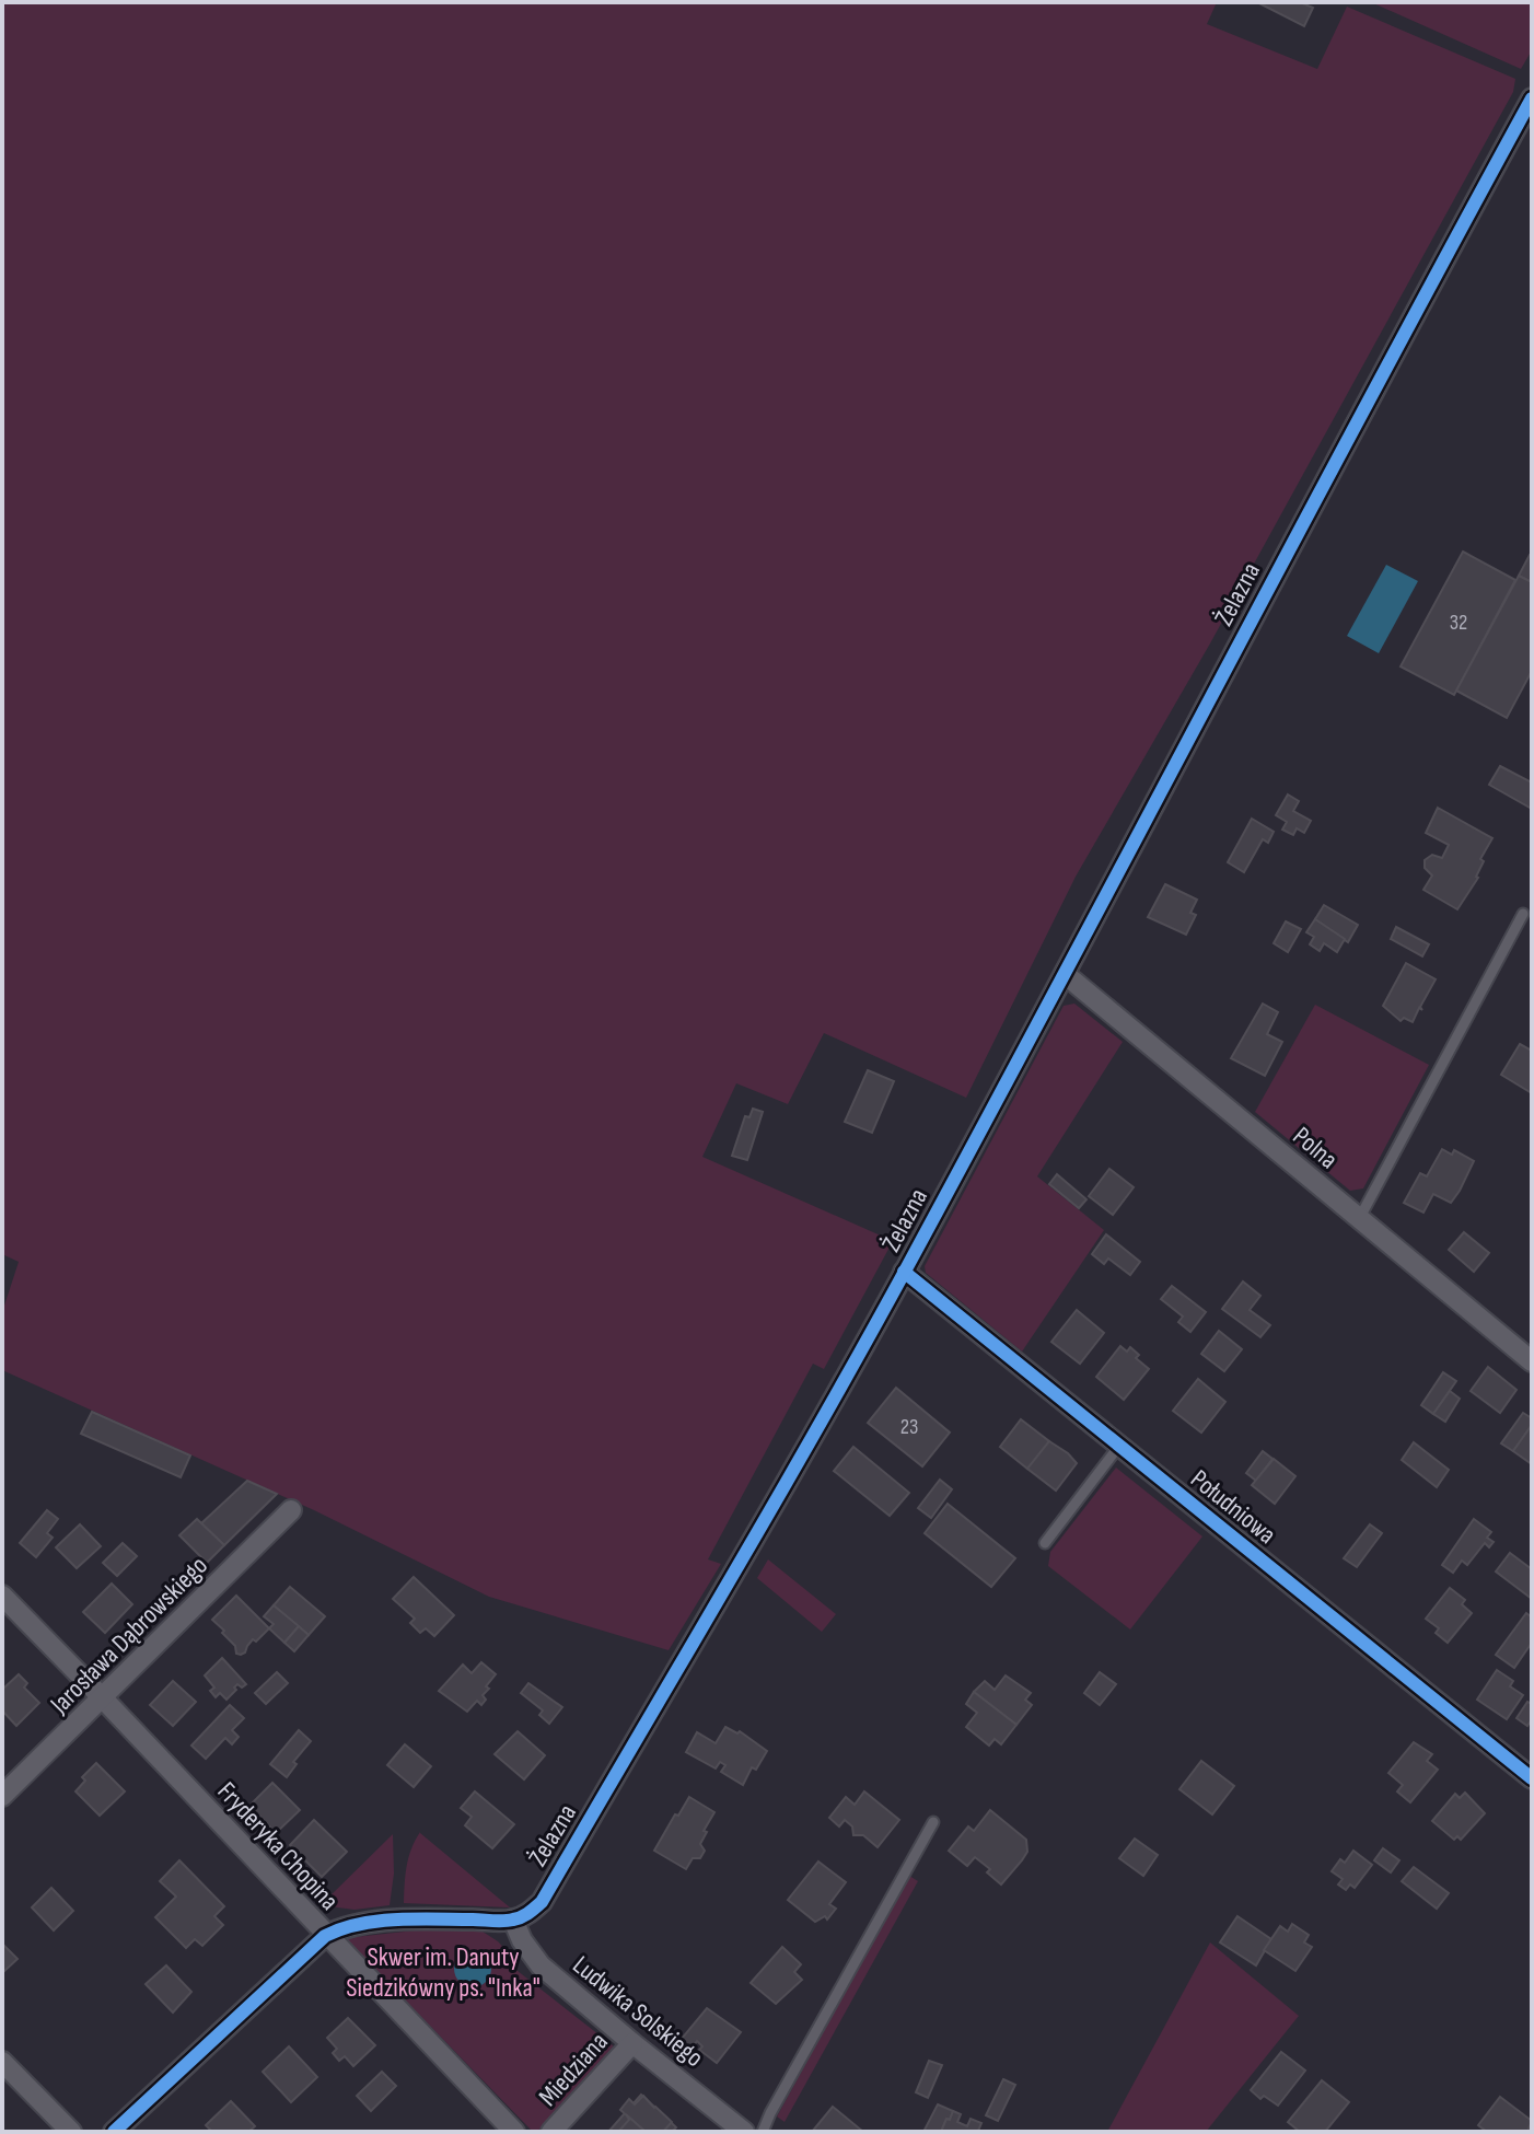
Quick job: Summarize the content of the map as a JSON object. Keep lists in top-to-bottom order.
{
  "streets": {
    "street": [
      "Żelazna",
      "Polna",
      "Południowa",
      "Jarosława Dąbrowskiego",
      "Fryderyka Chopina",
      "Ludwika Solskiego",
      "Miedziana"
    ]
  },
  "crossings": [
    ["Żelazna", "Polna"],
    ["Żelazna", "Południowa"],
    ["Żelazna", "Ludwika Solskiego"],
    ["Jarosława Dąbrowskiego", "Fryderyka Chopina"],
    ["Ludwika Solskiego", "Miedziana"]
  ],
  "parks": ["Skwer im. Danuty Siedzikówny ps. \"Inka\""],
  "house_numbers": ["32", "23"]
}
